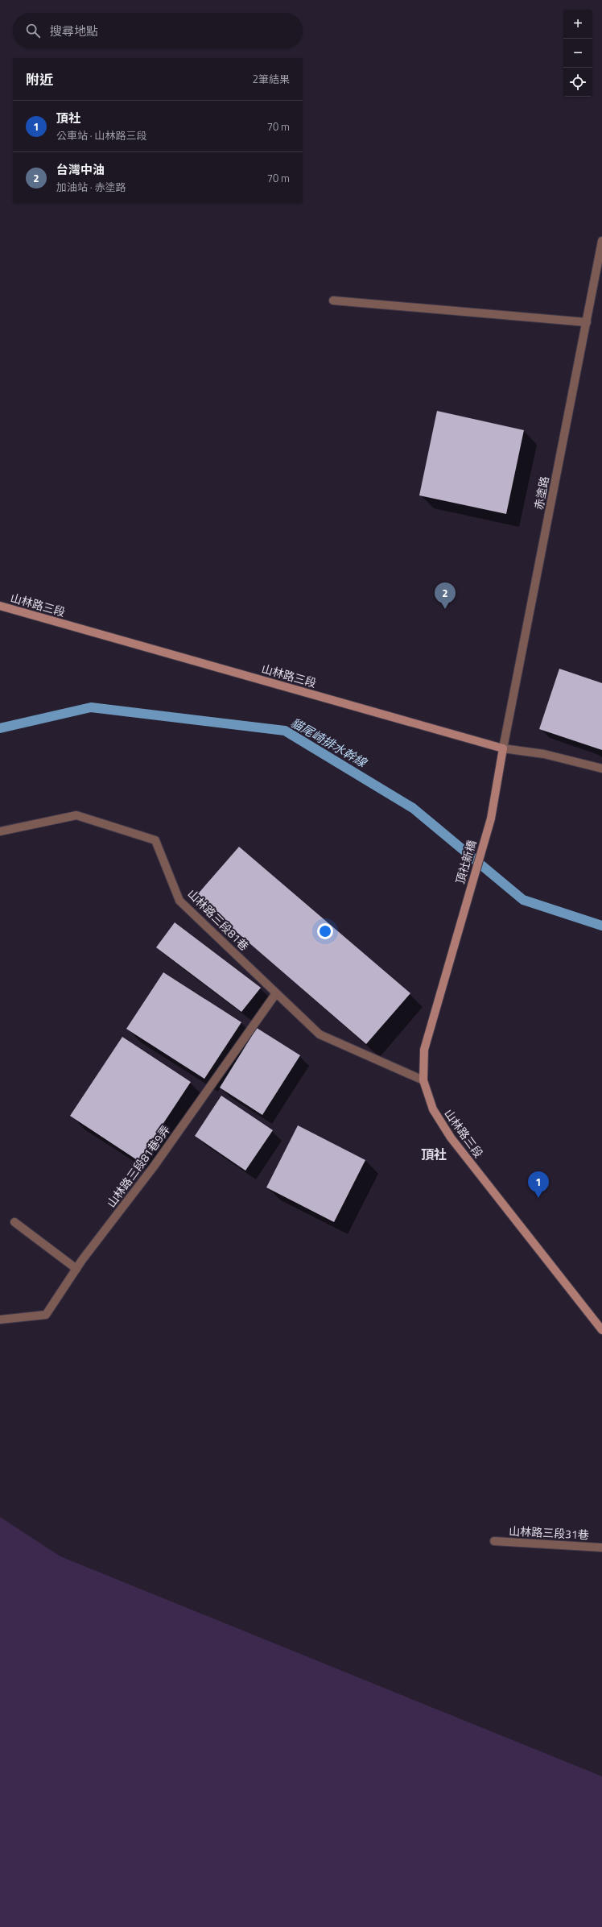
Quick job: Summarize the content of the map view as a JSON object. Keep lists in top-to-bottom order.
{
  "streets": {
    "main road": ["山林路三段", "頂社新橋"],
    "street": [
      "赤塗路",
      "山林路三段81巷",
      "山林路三段81巷9弄",
      "山林路三段31巷"
    ]
  },
  "crossings": [
    ["赤塗路", "山林路三段"],
    ["赤塗路", "頂社新橋"],
    ["山林路三段", "頂社新橋"],
    ["山林路三段", "山林路三段81巷"],
    ["山林路三段81巷", "山林路三段81巷9弄"]
  ],
  "districts": ["頂社"],
  "water": ["貓尾崎排水幹線"],
  "page": {
    "map_buttons": ["+", "−"],
    "search": "搜尋地點",
    "heading": ["附近", "2筆結果"],
    "list": [
      {
        "mark": "1",
        "name": "頂社",
        "note": "公車站 · 山林路三段",
        "value": "70 m"
      },
      {
        "mark": "2",
        "name": "台灣中油",
        "note": "加油站 · 赤塗路",
        "value": "70 m"
      }
    ],
    "pins": ["2", "1"]
  }
}
